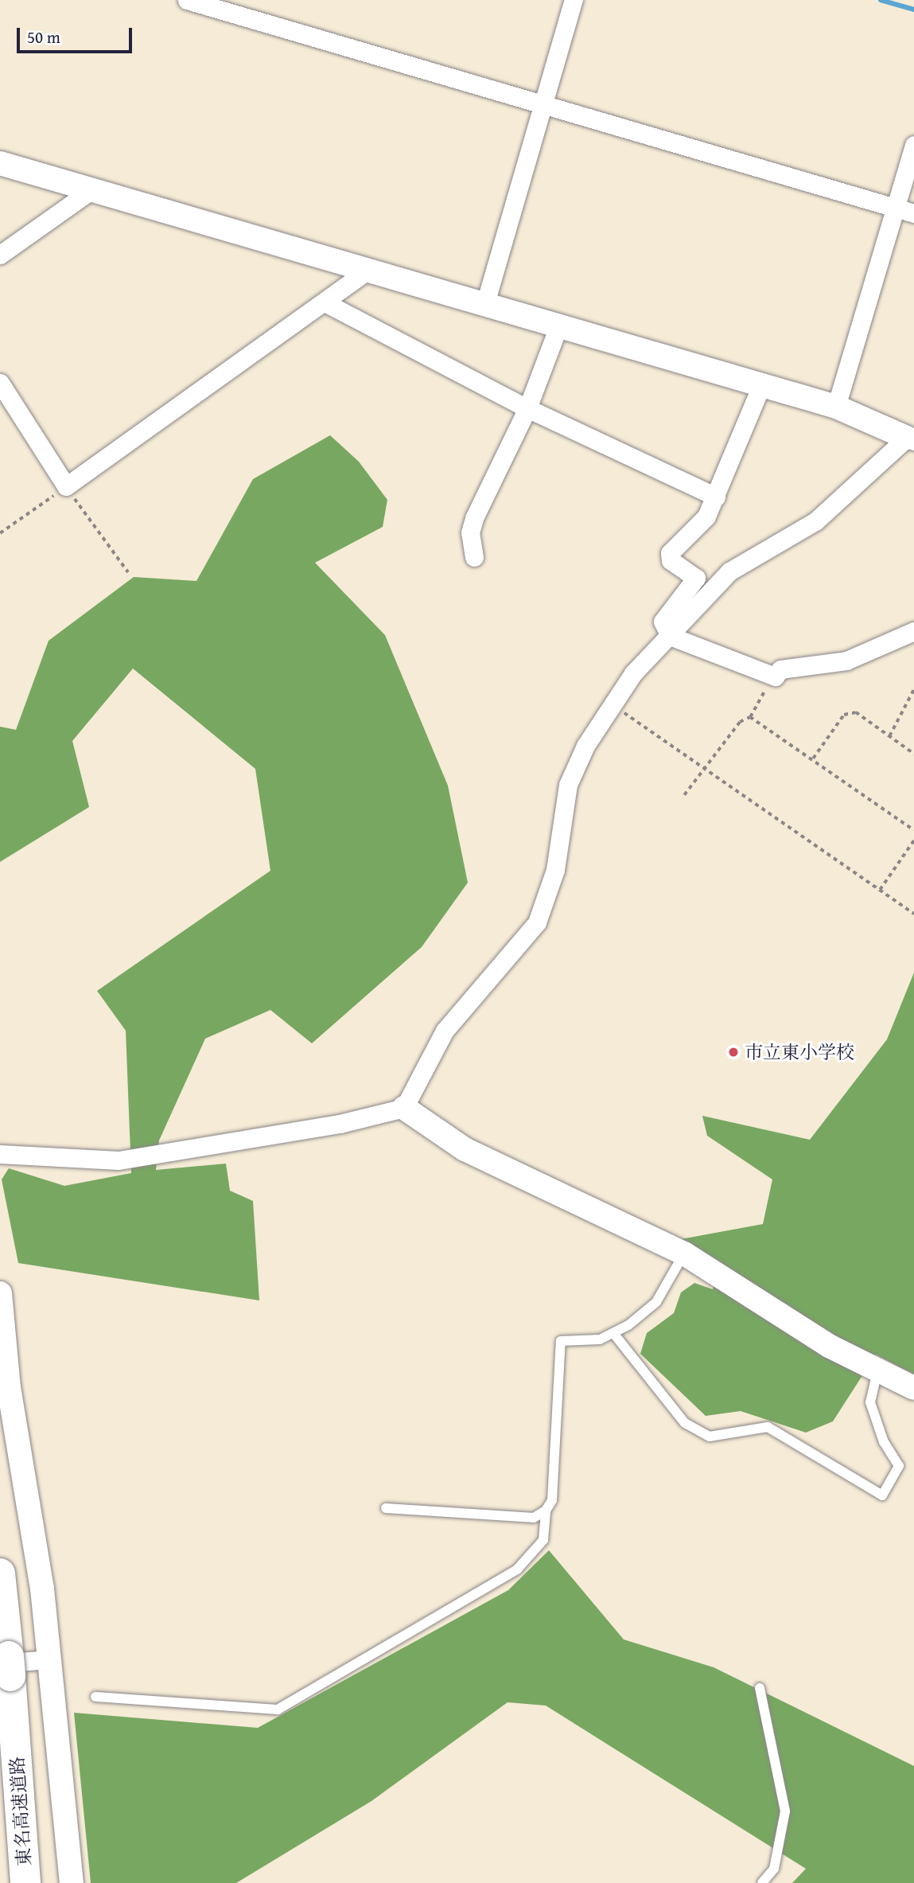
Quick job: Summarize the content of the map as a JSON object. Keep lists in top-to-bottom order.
{
  "streets": {
    "highway": ["東名高速道路"]
  },
  "places": ["市立東小学校"],
  "scale_bar": "50 m"
}
